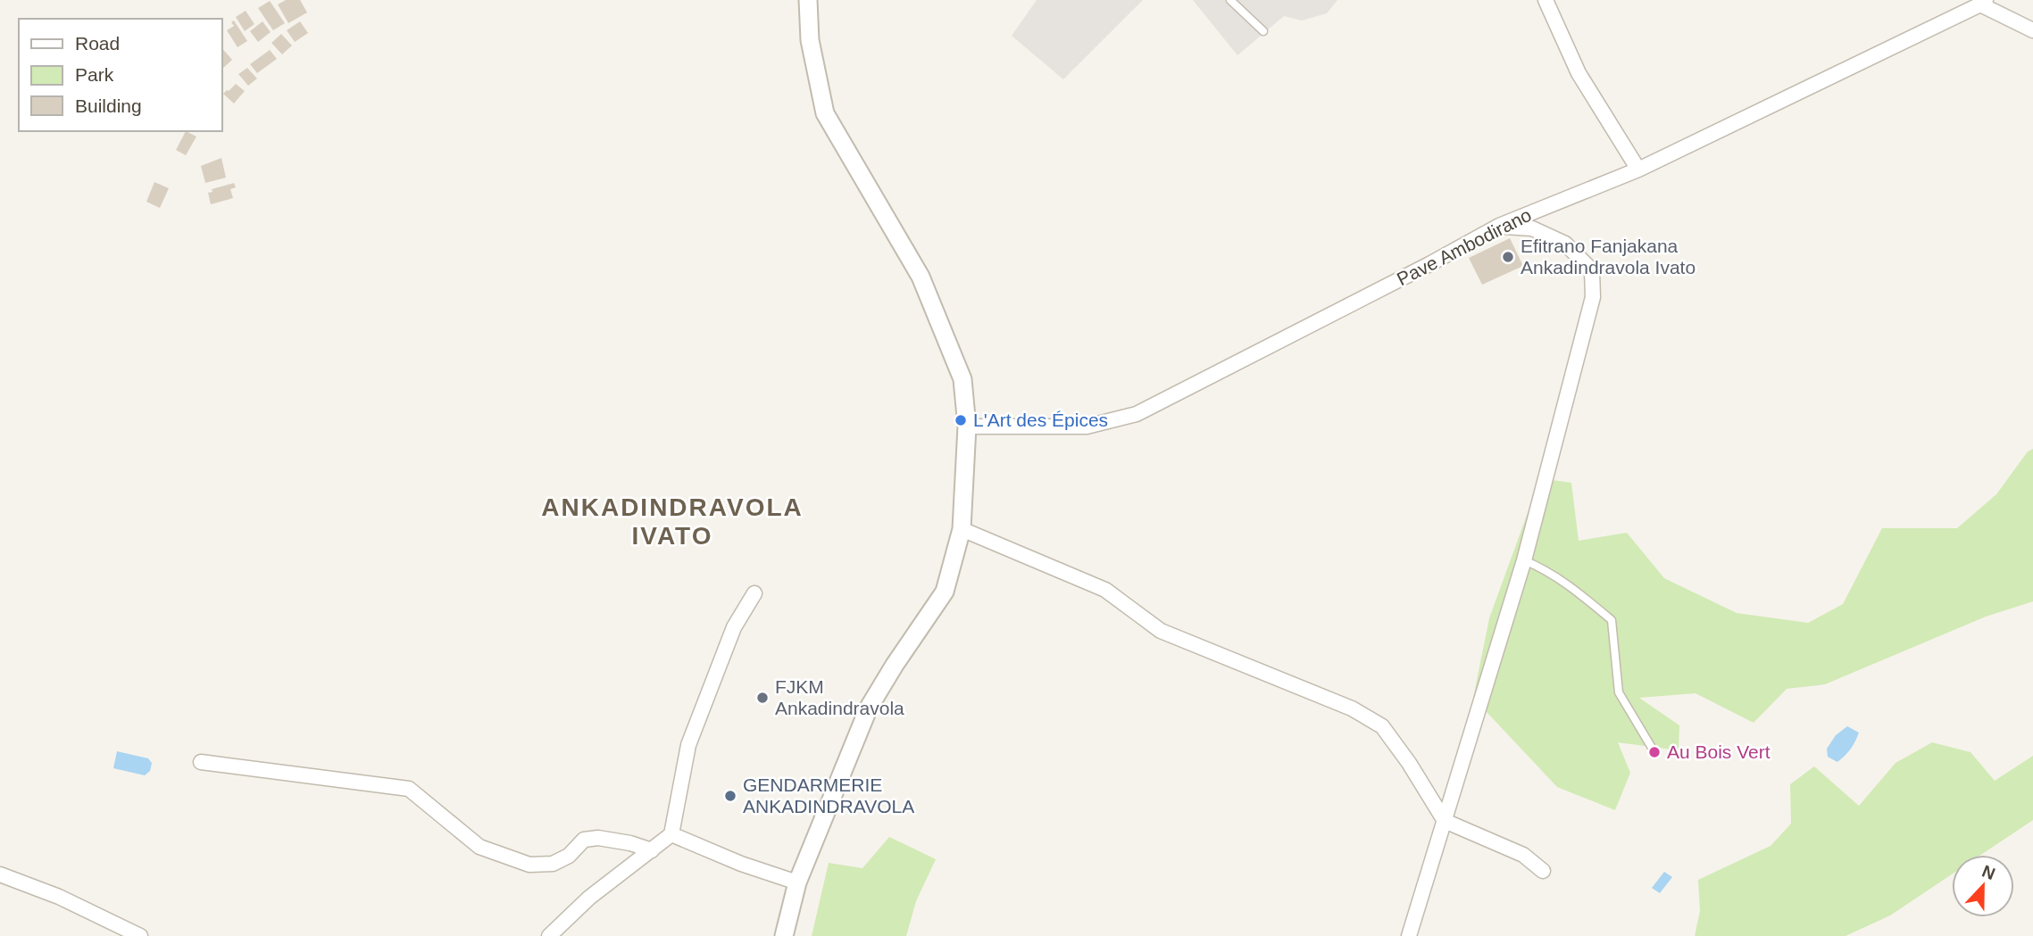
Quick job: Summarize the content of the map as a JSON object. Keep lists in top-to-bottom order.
{
  "streets": {
    "street": ["Pave Ambodirano"]
  },
  "districts": ["ANKADINDRAVOLA IVATO"],
  "places": [
    "Efitrano Fanjakana Ankadindravola Ivato",
    "L'Art des Épices",
    "FJKM Ankadindravola",
    "Au Bois Vert",
    "GENDARMERIE ANKADINDRAVOLA"
  ],
  "legend": ["Road", "Park", "Building"],
  "north": "top"
}
